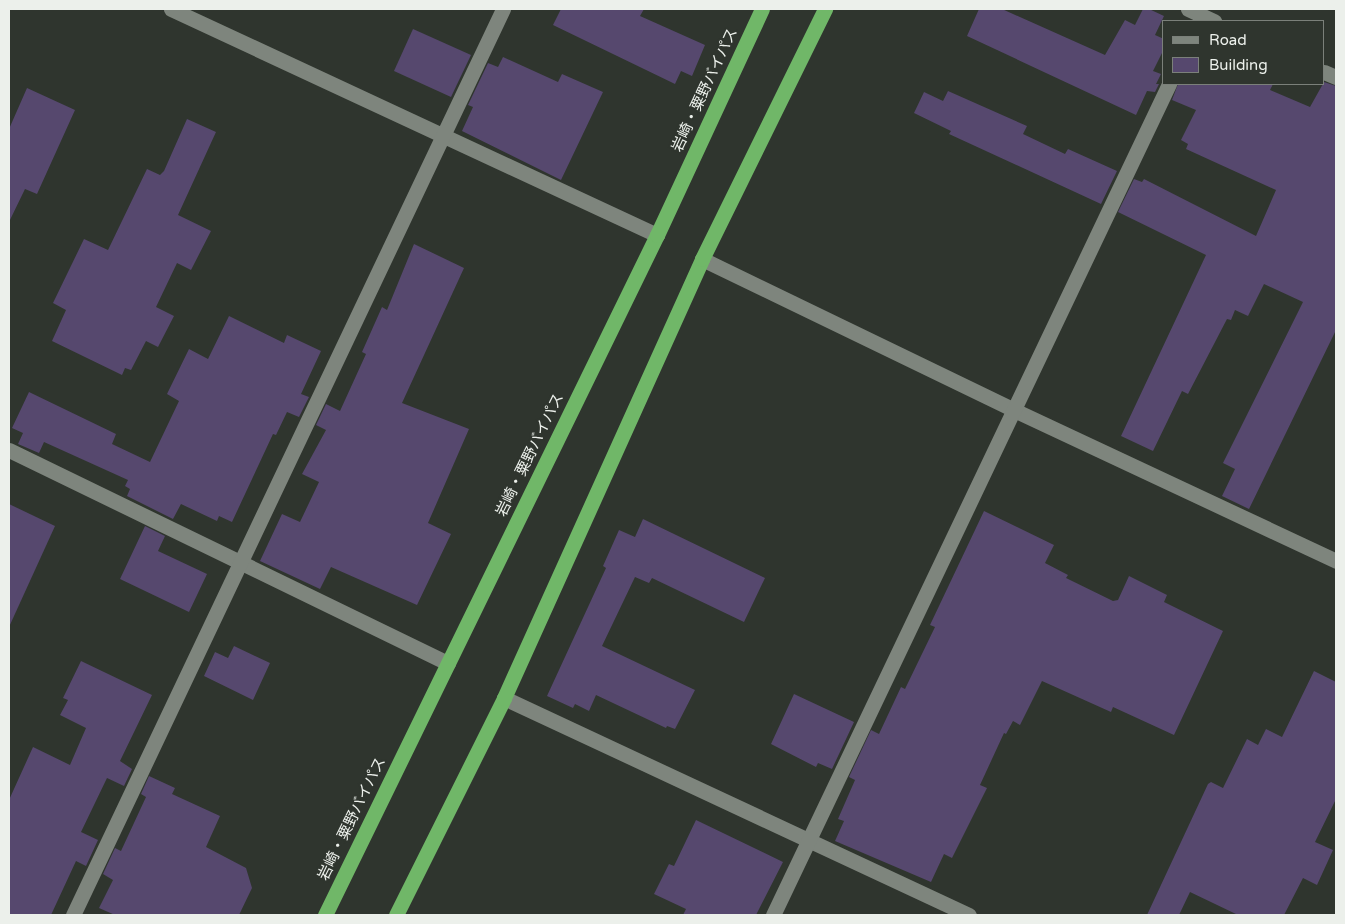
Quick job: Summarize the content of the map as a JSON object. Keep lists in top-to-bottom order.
{
  "streets": {
    "highway": ["岩崎・粟野バイパス"]
  },
  "legend": ["Road", "Building"]
}
